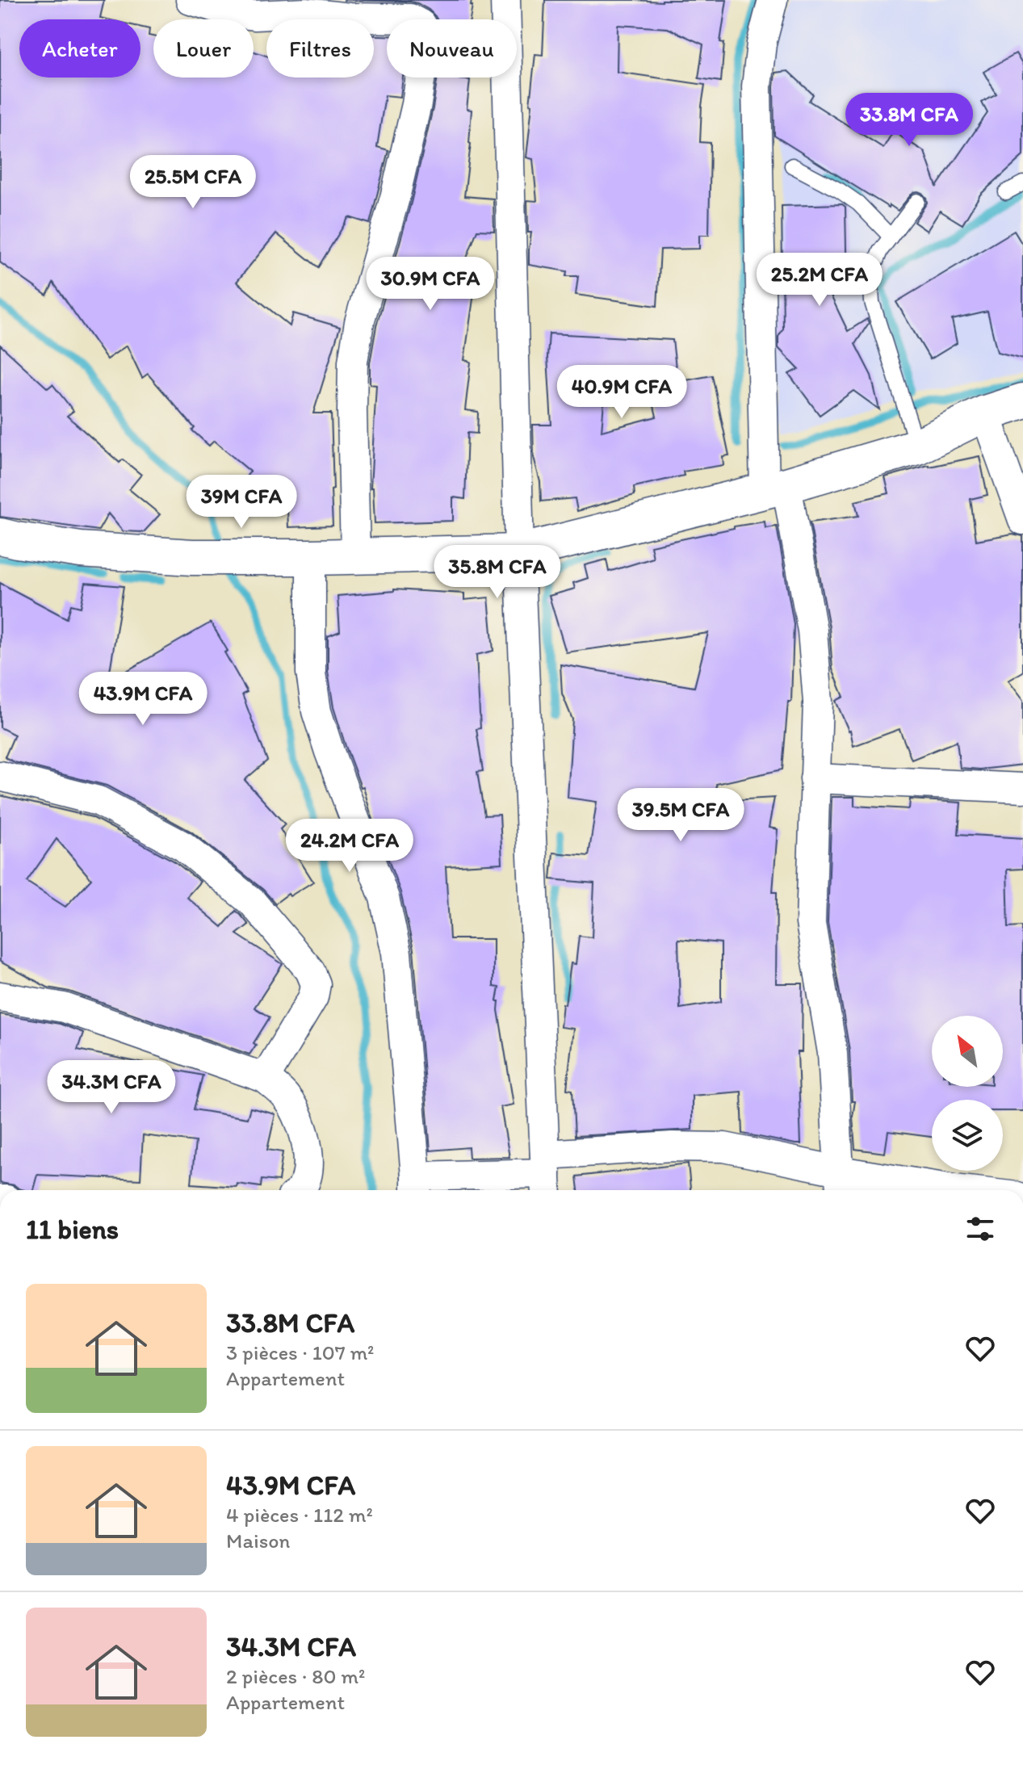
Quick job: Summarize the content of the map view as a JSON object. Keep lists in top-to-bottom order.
{
  "north": "top left",
  "page": {
    "chip": [
      "Acheter",
      "Louer",
      "Filtres",
      "Nouveau"
    ],
    "price": [
      "33.8M CFA",
      "25.5M CFA",
      "25.2M CFA",
      "30.9M CFA",
      "40.9M CFA",
      "39M CFA",
      "35.8M CFA",
      "43.9M CFA",
      "39.5M CFA",
      "24.2M CFA",
      "34.3M CFA"
    ],
    "heading": "11 biens",
    "list": [
      {
        "name": "33.8M CFA",
        "note": "3 pièces · 107 m² · Appartement"
      },
      {
        "name": "43.9M CFA",
        "note": "4 pièces · 112 m² · Maison"
      },
      {
        "name": "34.3M CFA",
        "note": "2 pièces · 80 m² · Appartement"
      }
    ]
  }
}
